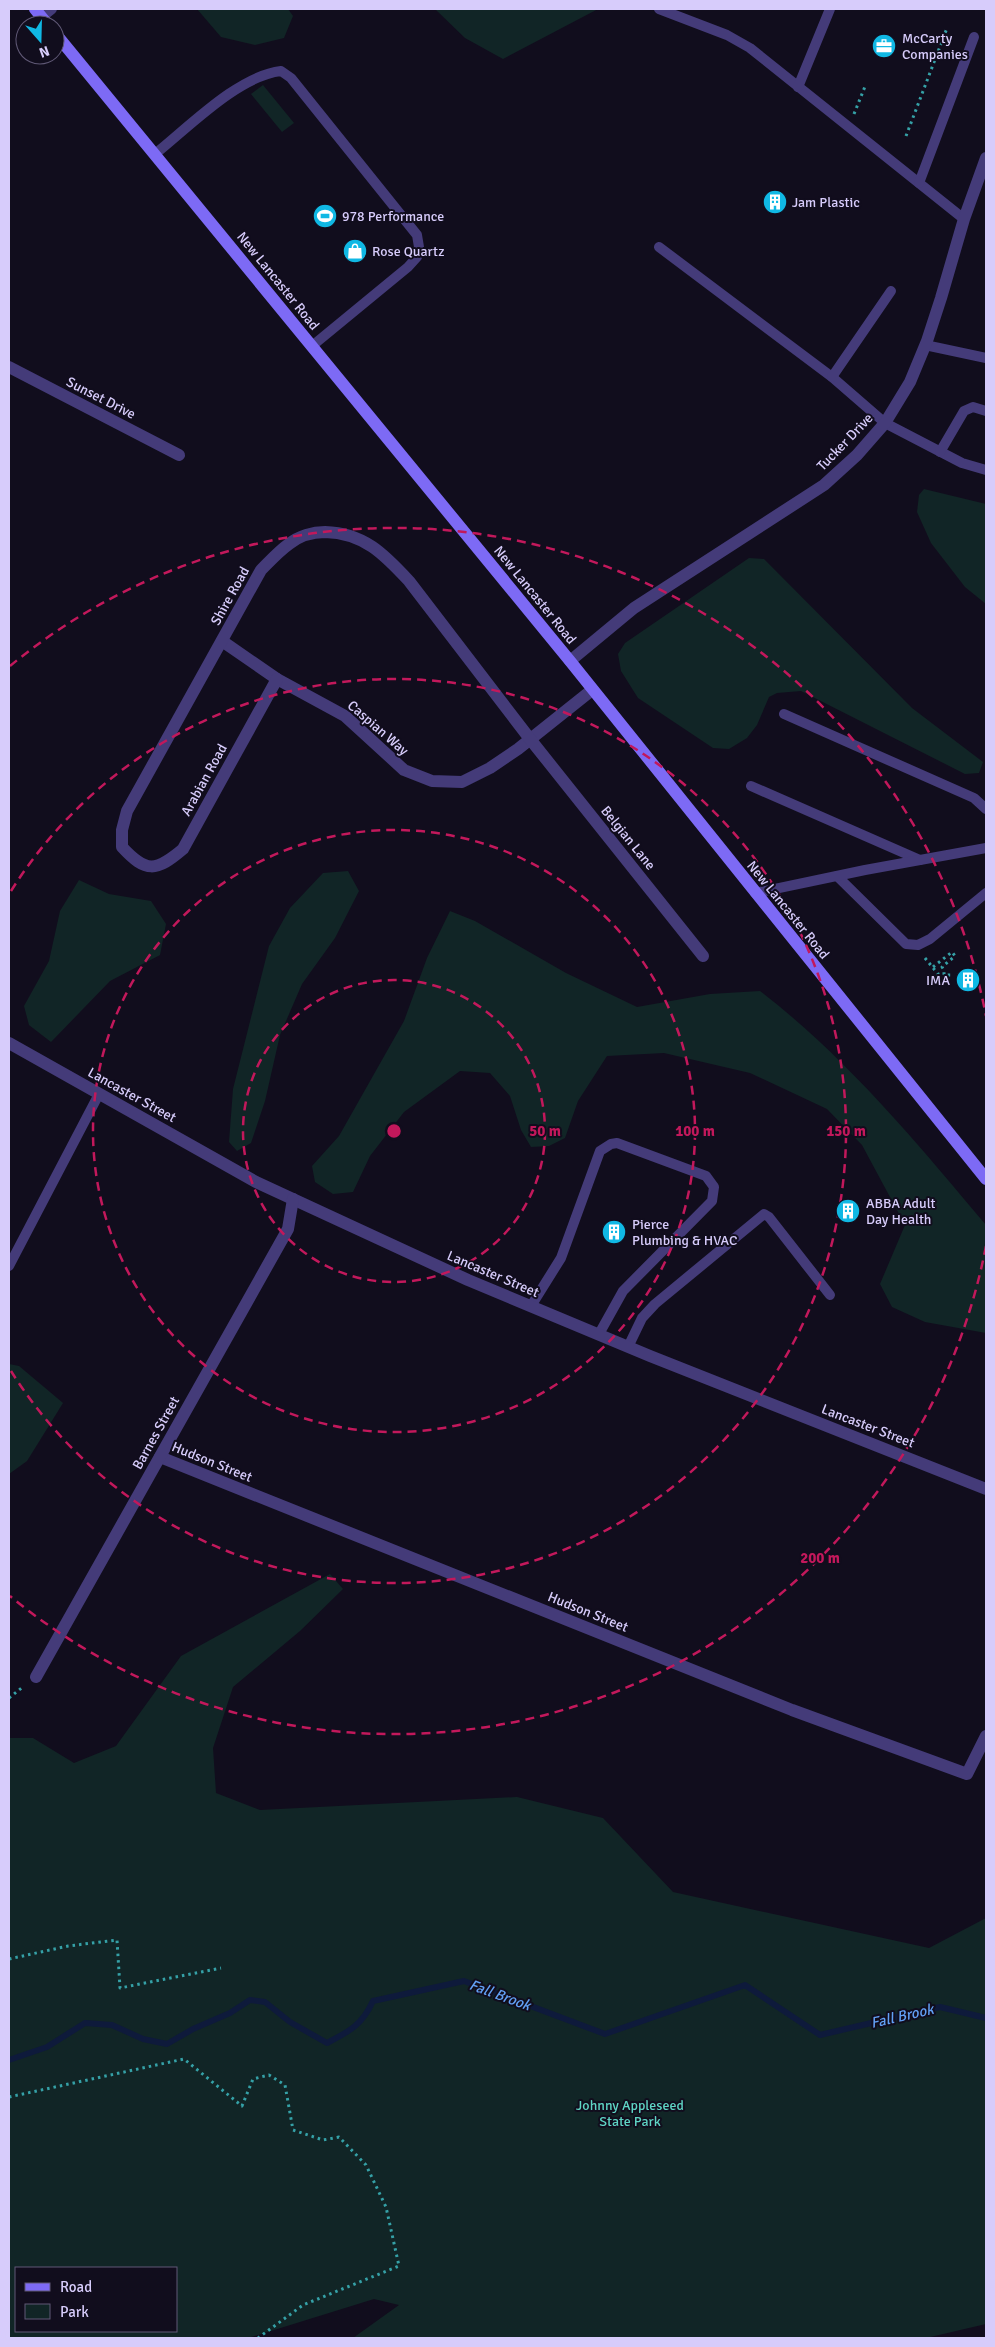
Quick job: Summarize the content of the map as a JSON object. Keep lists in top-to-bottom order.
{
  "streets": {
    "main road": ["New Lancaster Road"],
    "street": [
      "Sunset Drive",
      "Tucker Drive",
      "Shire Road",
      "Caspian Way",
      "Arabian Road",
      "Belgian Lane",
      "Lancaster Street",
      "Barnes Street",
      "Hudson Street"
    ]
  },
  "crossings": [
    ["New Lancaster Road", "Tucker Drive"],
    ["New Lancaster Road", "Caspian Way"],
    ["Shire Road", "Caspian Way"],
    ["Shire Road", "Arabian Road"],
    ["Shire Road", "Belgian Lane"],
    ["Caspian Way", "Arabian Road"],
    ["Caspian Way", "Belgian Lane"],
    ["Lancaster Street", "Barnes Street"],
    ["Barnes Street", "Hudson Street"]
  ],
  "water": ["Fall Brook"],
  "parks": ["Johnny Appleseed State Park"],
  "places": {
    "office": ["McCarty Companies"],
    "building": [
      "Jam Plastic",
      "IMA",
      "ABBA Adult Day Health",
      "Pierce Plumbing & HVAC"
    ],
    "sports": ["978 Performance"],
    "shop": ["Rose Quartz"]
  },
  "legend": ["Road", "Park"],
  "north": "bottom",
  "rings": [
    "50 m",
    "100 m",
    "150 m",
    "200 m"
  ]
}
